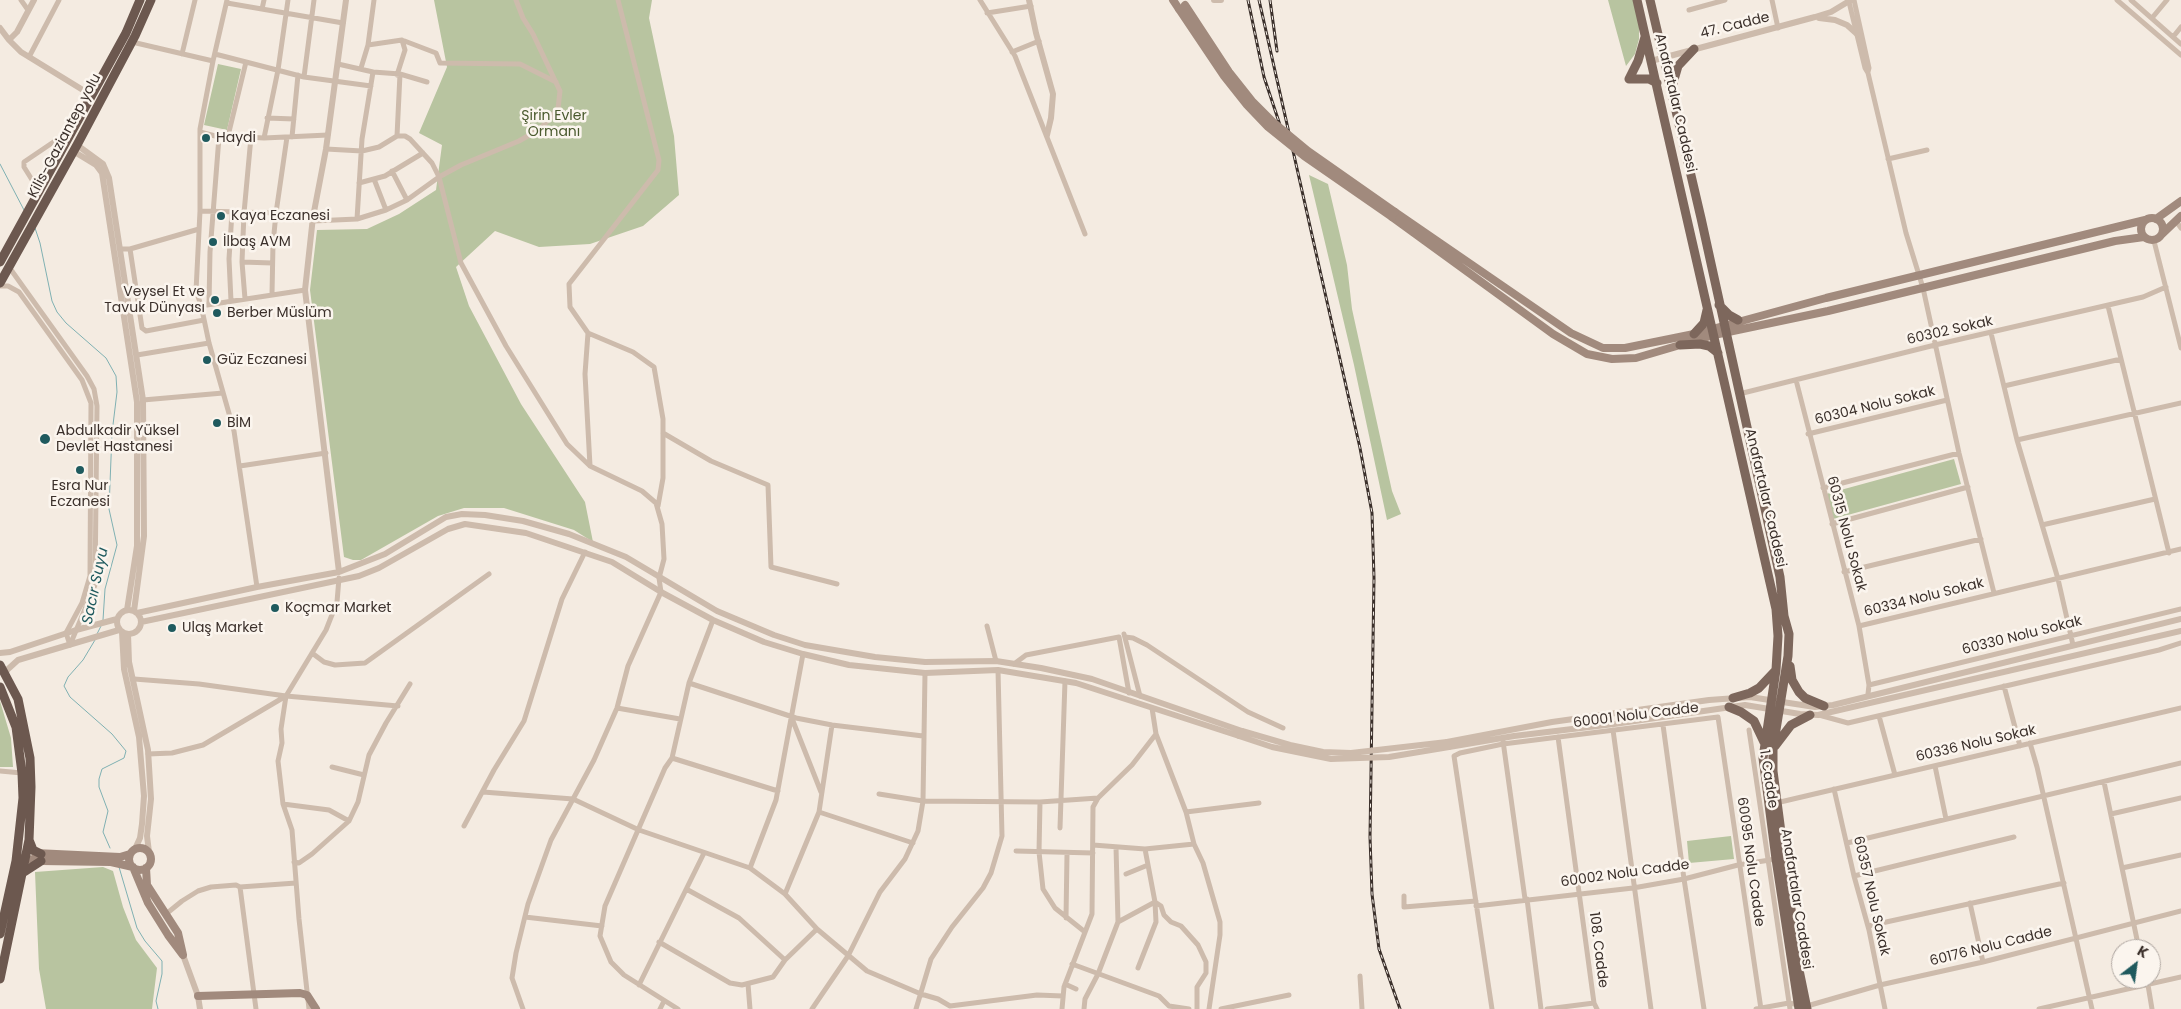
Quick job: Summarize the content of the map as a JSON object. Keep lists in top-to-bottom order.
{
  "streets": {
    "highway": ["Kilis-Gaziantep yolu"],
    "main road": ["Anafartalar Caddesi"],
    "street": [
      "47. Cadde",
      "60302 Sokak",
      "60304 Nolu Sokak",
      "60315 Nolu Sokak",
      "60334 Nolu Sokak",
      "60330 Nolu Sokak",
      "60001 Nolu Cadde",
      "60336 Nolu Sokak",
      "1. Cadde",
      "60095 Nolu Cadde",
      "60002 Nolu Cadde",
      "60357 Nolu Sokak",
      "60176 Nolu Cadde",
      "108. Cadde"
    ]
  },
  "crossings": [
    ["47. Cadde", "Anafartalar Caddesi"],
    ["Anafartalar Caddesi", "60302 Sokak"],
    ["Anafartalar Caddesi", "60336 Nolu Sokak"],
    ["Anafartalar Caddesi", "1. Cadde"],
    ["Anafartalar Caddesi", "60002 Nolu Cadde"],
    ["Anafartalar Caddesi", "60176 Nolu Cadde"],
    ["60302 Sokak", "60315 Nolu Sokak"],
    ["60304 Nolu Sokak", "60315 Nolu Sokak"],
    ["60315 Nolu Sokak", "60334 Nolu Sokak"],
    ["60315 Nolu Sokak", "60330 Nolu Sokak"],
    ["60001 Nolu Cadde", "60095 Nolu Cadde"],
    ["60001 Nolu Cadde", "60002 Nolu Cadde"],
    ["60001 Nolu Cadde", "108. Cadde"],
    ["60336 Nolu Sokak", "60357 Nolu Sokak"],
    ["1. Cadde", "60002 Nolu Cadde"],
    ["60095 Nolu Cadde", "60002 Nolu Cadde"],
    ["60002 Nolu Cadde", "108. Cadde"],
    ["60357 Nolu Sokak", "60176 Nolu Cadde"]
  ],
  "water": ["Sacır Suyu"],
  "parks": ["Şirin Evler Ormanı"],
  "places": [
    "Haydi",
    "Kaya Eczanesi",
    "İlbaş AVM",
    "Veysel Et ve Tavuk Dünyası",
    "Berber Müslüm",
    "Güz Eczanesi",
    "BİM",
    "Abdulkadir Yüksel Devlet Hastanesi",
    "Esra Nur Eczanesi",
    "Koçmar Market",
    "Ulaş Market"
  ],
  "north": "top right"
}
